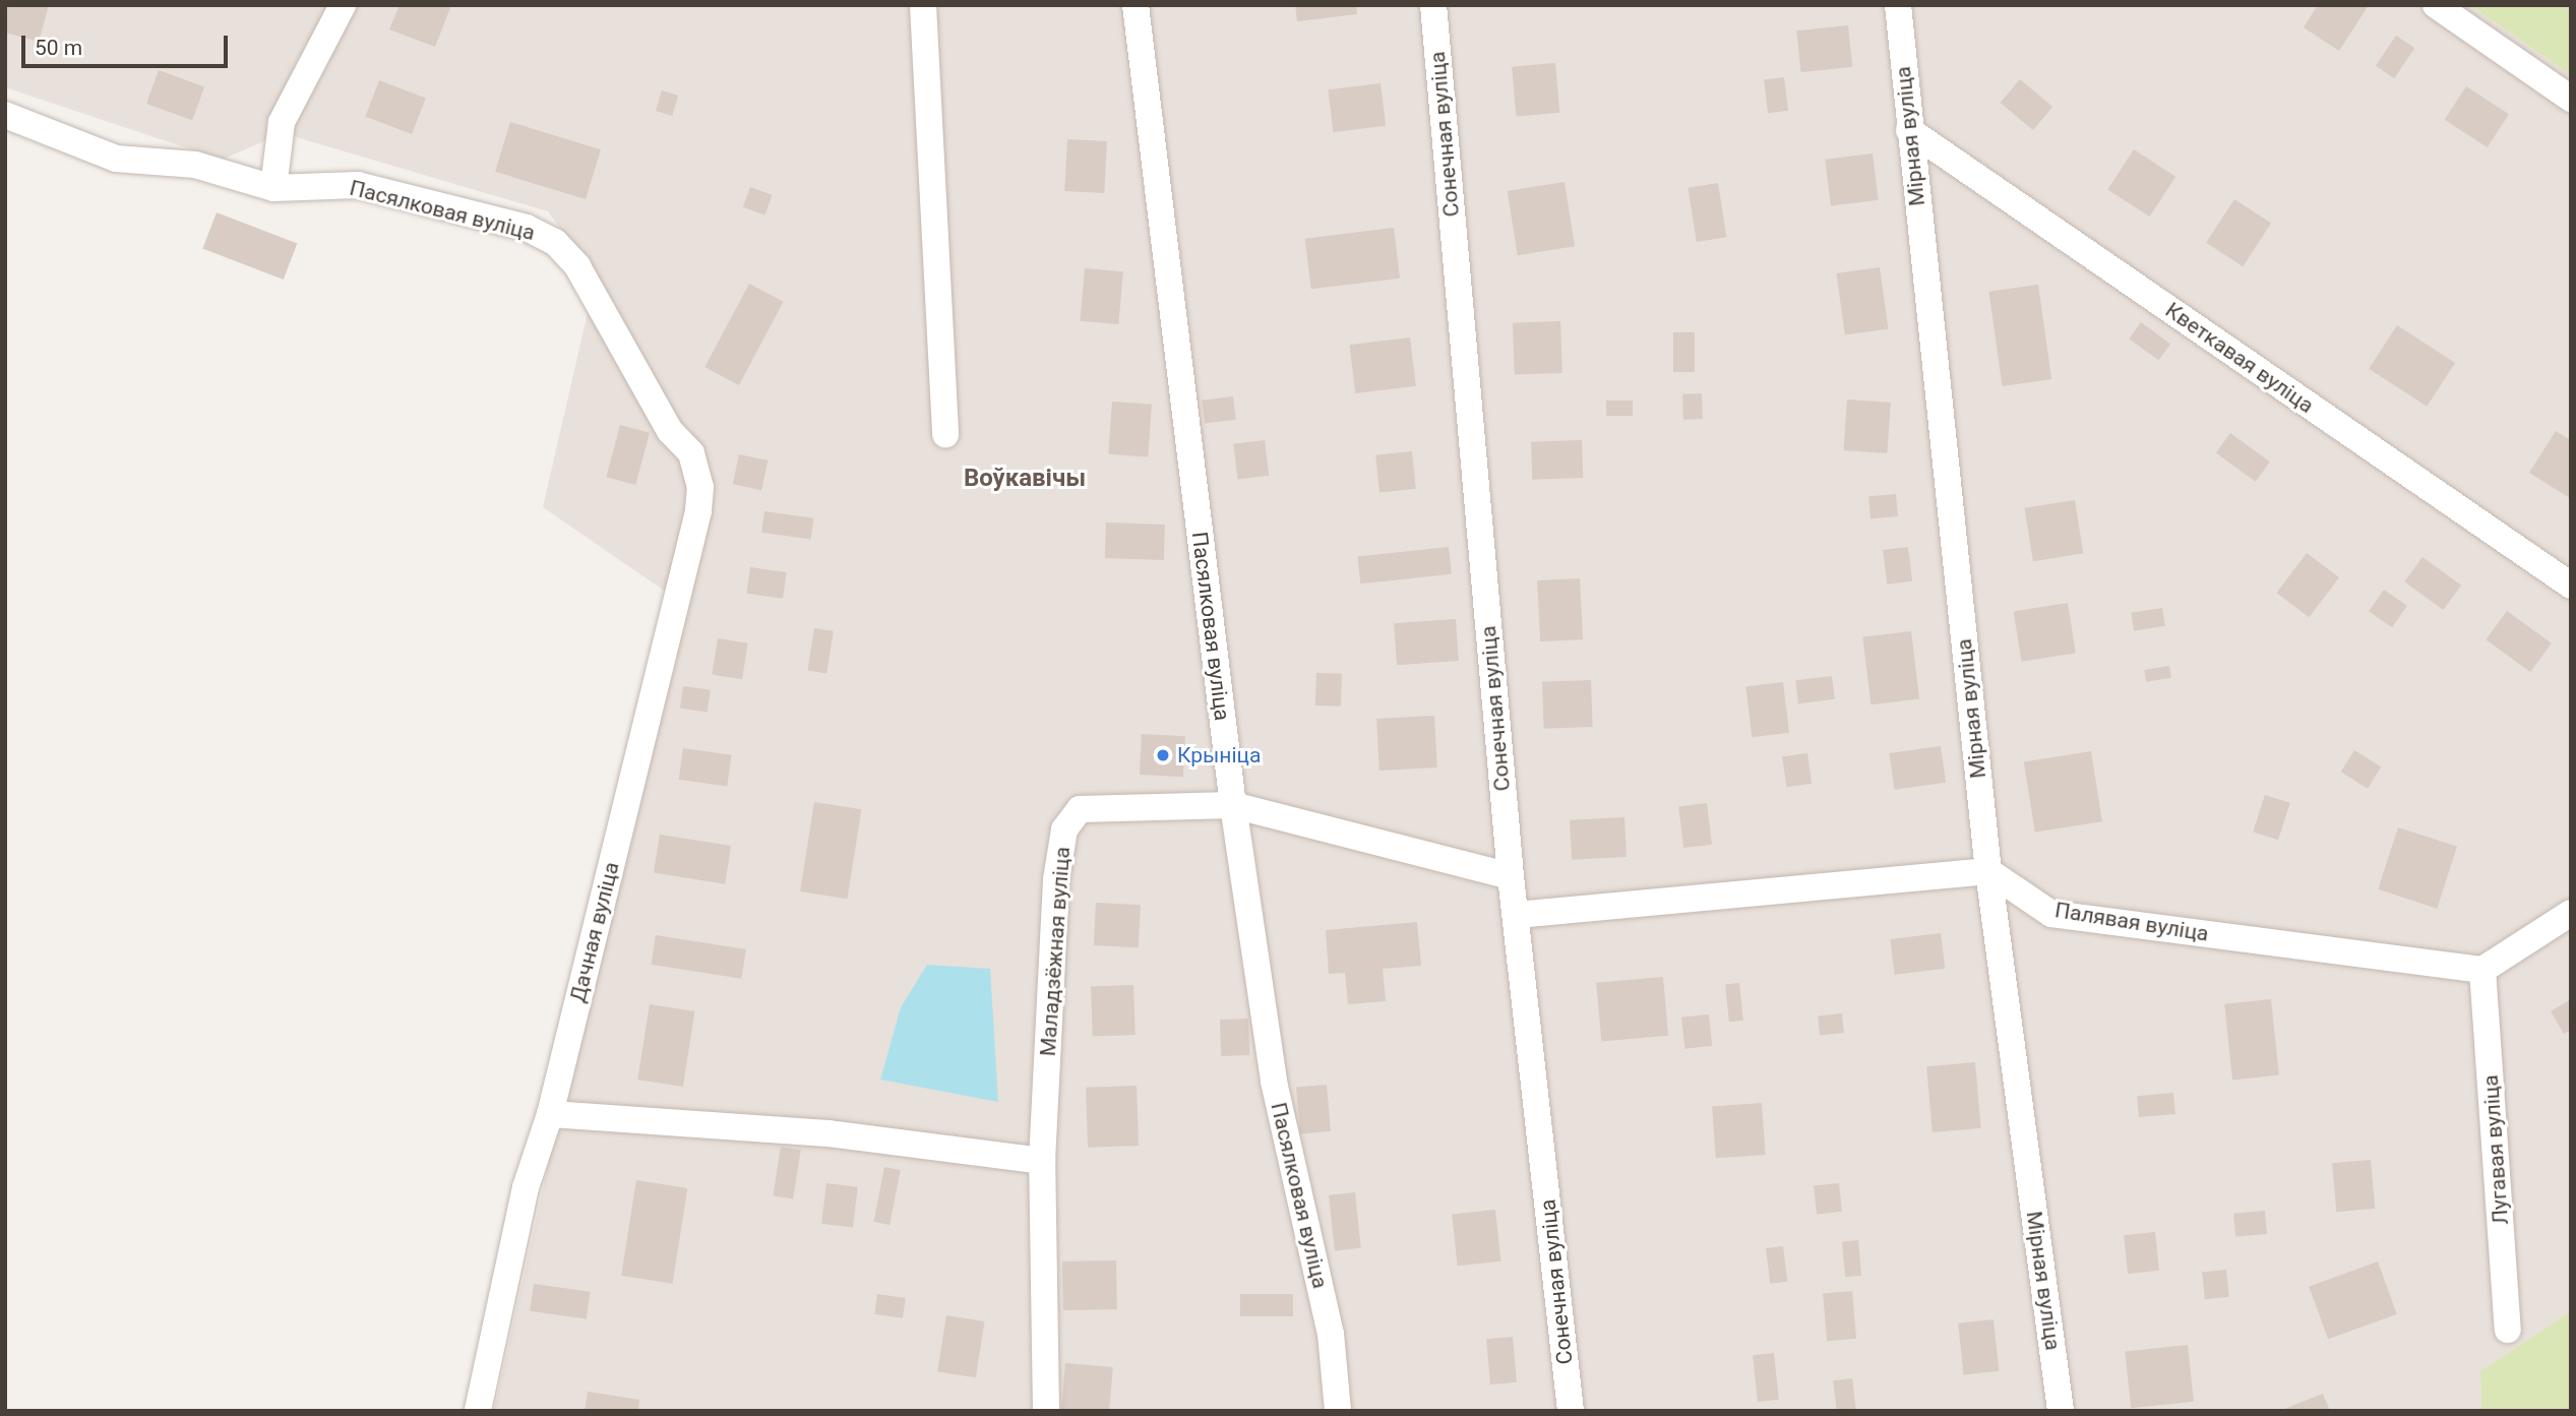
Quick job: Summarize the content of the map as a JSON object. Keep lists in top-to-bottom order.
{
  "streets": {
    "street": [
      "Сонечная вуліца",
      "Мірная вуліца",
      "Пасялковая вуліца",
      "Кветкавая вуліца",
      "Палявая вуліца",
      "Дачная вуліца",
      "Маладзёжная вуліца",
      "Лугавая вуліца"
    ]
  },
  "crossings": [
    ["Сонечная вуліца", "Маладзёжная вуліца"],
    ["Мірная вуліца", "Кветкавая вуліца"],
    ["Мірная вуліца", "Палявая вуліца"],
    ["Пасялковая вуліца", "Дачная вуліца"],
    ["Пасялковая вуліца", "Маладзёжная вуліца"],
    ["Палявая вуліца", "Лугавая вуліца"]
  ],
  "districts": ["Воўкавічы"],
  "places": ["Крыніца"],
  "scale_bar": "50 m"
}
